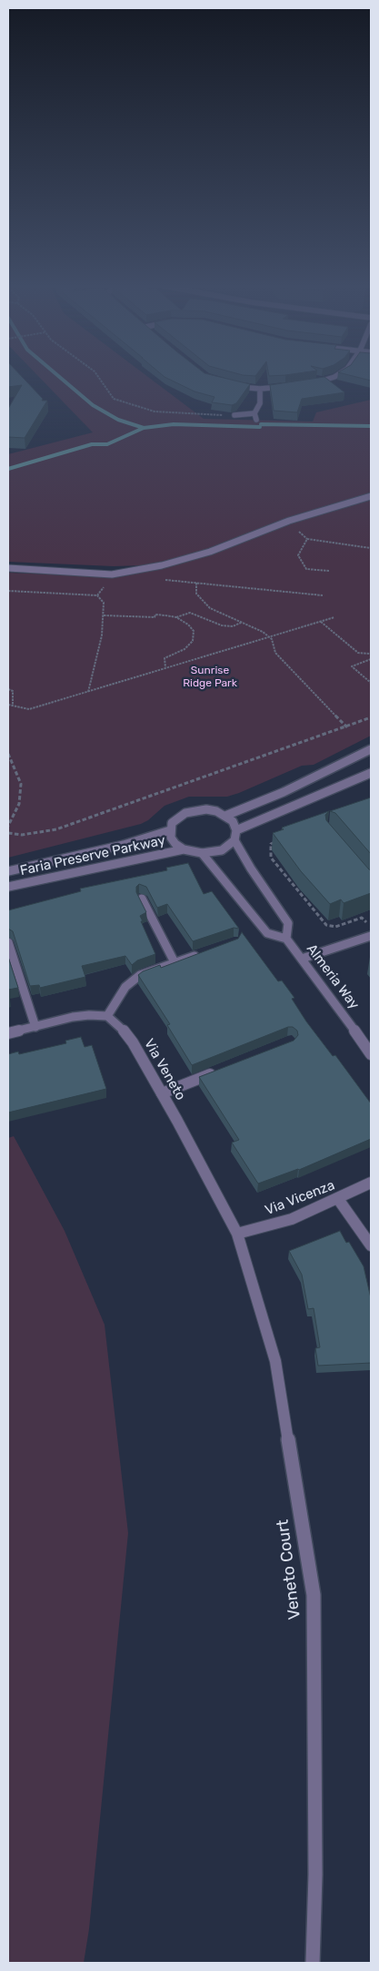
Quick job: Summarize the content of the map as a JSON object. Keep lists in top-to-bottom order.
{
  "streets": {
    "street": [
      "Faria Preserve Parkway",
      "Almeria Way",
      "Via Veneto",
      "Via Vicenza",
      "Veneto Court"
    ]
  },
  "crossings": [
    ["Via Veneto", "Via Vicenza"],
    ["Via Veneto", "Veneto Court"],
    ["Via Vicenza", "Veneto Court"]
  ],
  "parks": ["Sunrise Ridge Park"]
}
